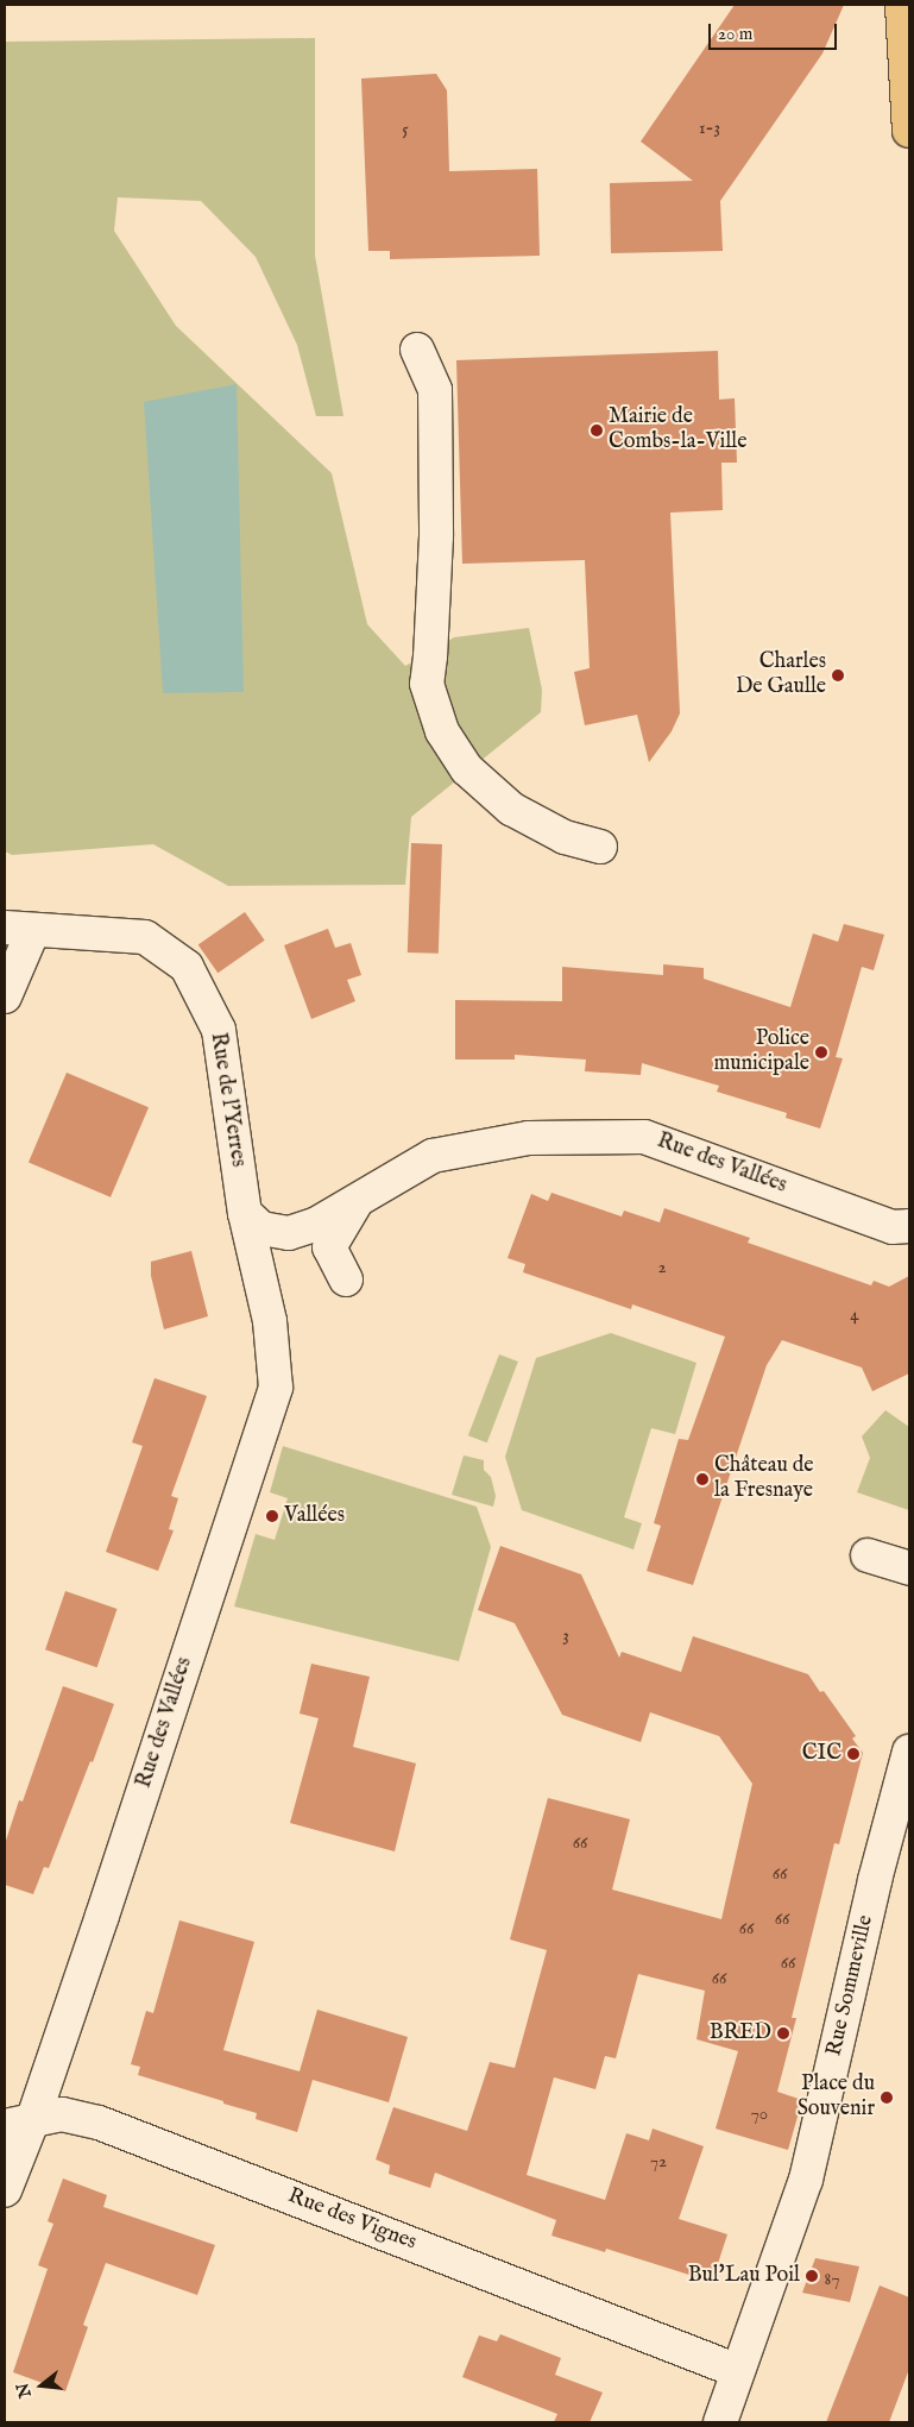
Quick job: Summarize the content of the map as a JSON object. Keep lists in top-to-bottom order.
{
  "streets": {
    "street": [
      "Rue de l'Yerres",
      "Rue des Vallées",
      "Rue Sommeville",
      "Rue des Vignes"
    ]
  },
  "crossings": [
    ["Rue de l'Yerres", "Rue des Vallées"],
    ["Rue des Vallées", "Rue des Vignes"],
    ["Rue Sommeville", "Rue des Vignes"]
  ],
  "places": [
    "Mairie de Combs-la-Ville",
    "Charles De Gaulle",
    "Police municipale",
    "Château de la Fresnaye",
    "Vallées",
    "CIC",
    "BRED",
    "Place du Souvenir",
    "Bul'Lau Poil"
  ],
  "house_numbers": [
    "1-3",
    "5",
    "2",
    "4",
    "3",
    "66",
    "66",
    "66",
    "66",
    "66",
    "66",
    "70",
    "72",
    "87"
  ],
  "scale_bar": "20 m",
  "north": "left"
}
